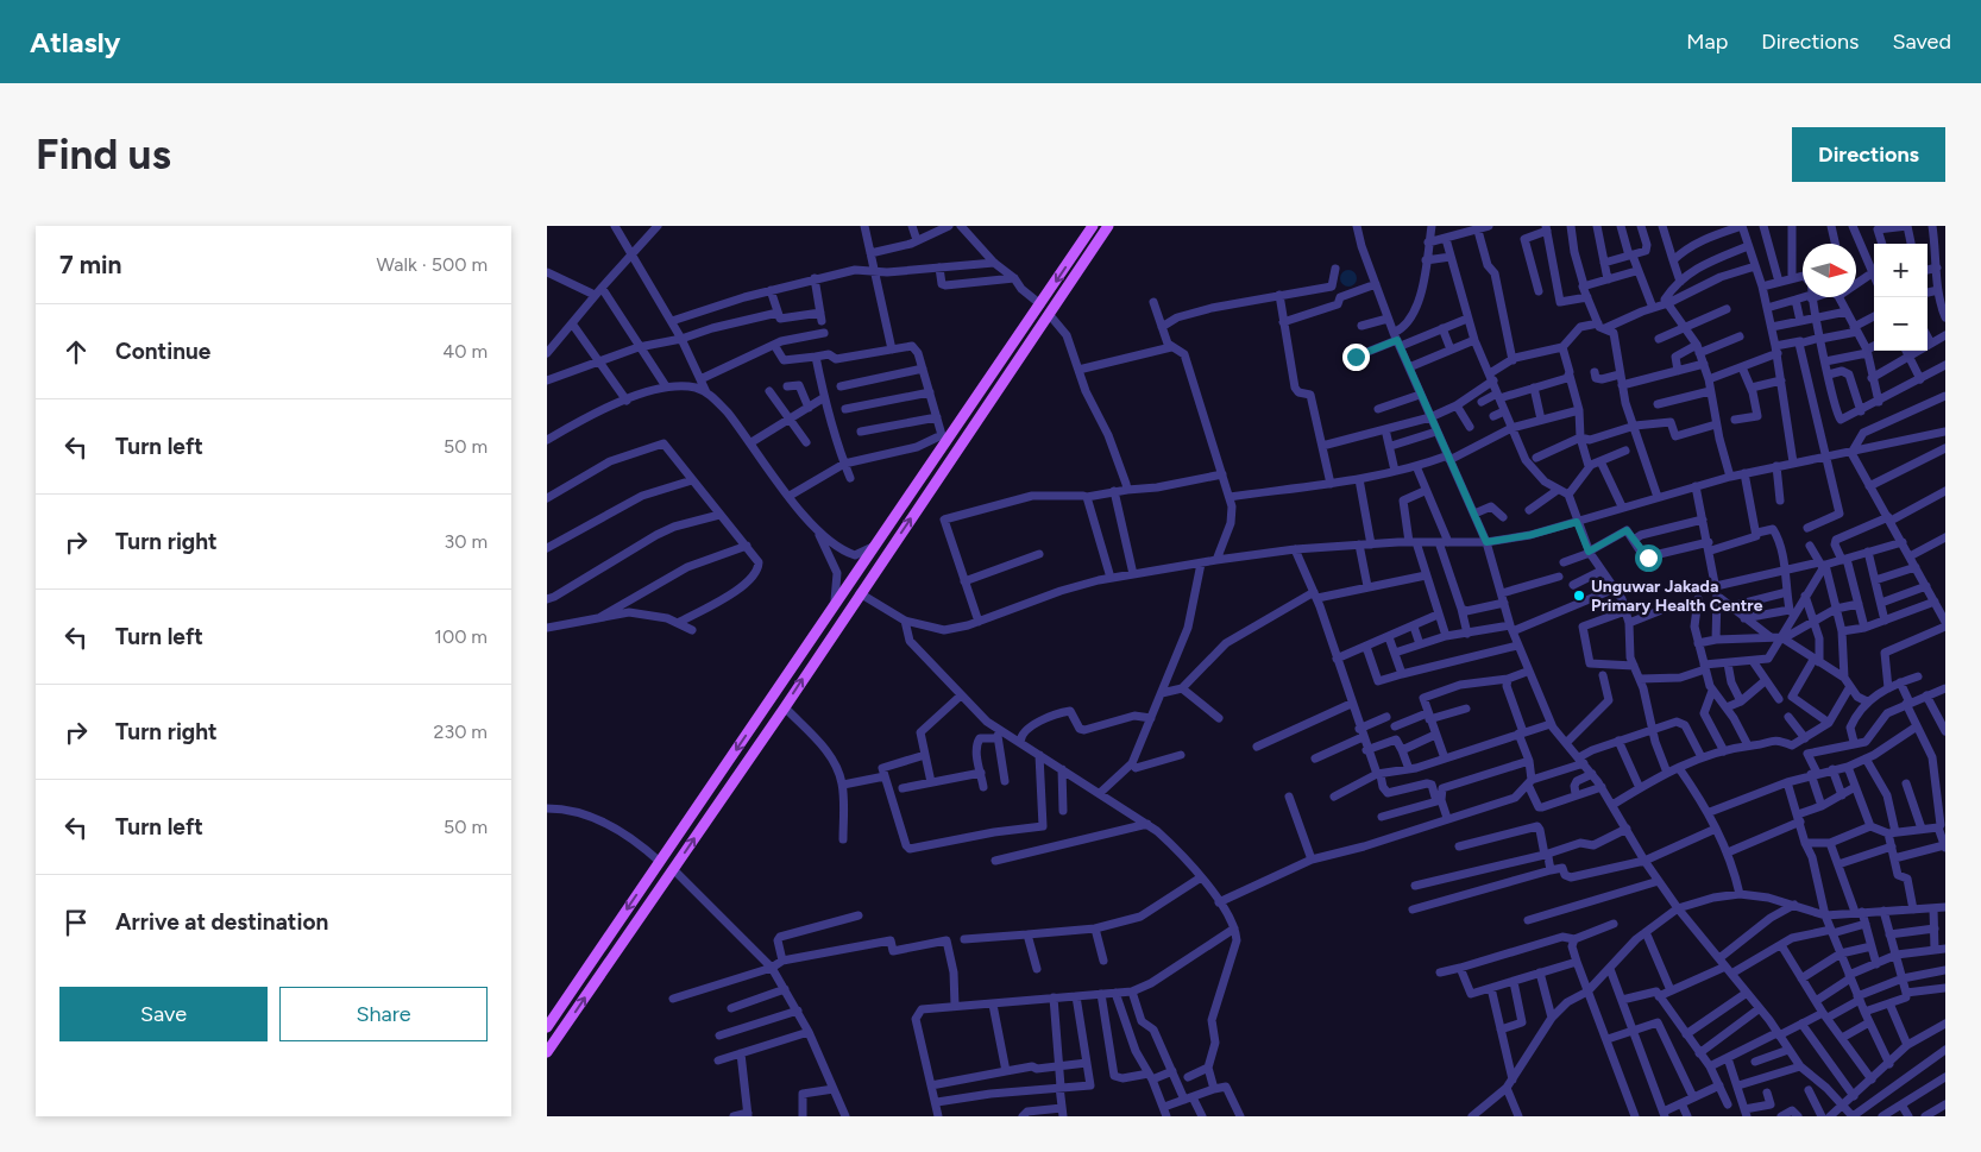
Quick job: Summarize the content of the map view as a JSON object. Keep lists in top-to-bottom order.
{
  "places": ["Unguwar Jakada Primary Health Centre"],
  "north": "right",
  "page": {
    "header": "Atlasly",
    "nav": ["Map", "Directions", "Saved"],
    "buttons": [
      "Directions",
      ["Save", "Share"]
    ],
    "title": "Find us",
    "heading": ["7 min", "Walk · 500 m"],
    "map_buttons": ["+", "−"],
    "list": [
      ["Continue", "40 m"],
      ["Turn left", "50 m"],
      ["Turn right", "30 m"],
      ["Turn left", "100 m"],
      ["Turn right", "230 m"],
      ["Turn left", "50 m"],
      "Arrive at destination"
    ]
  }
}
